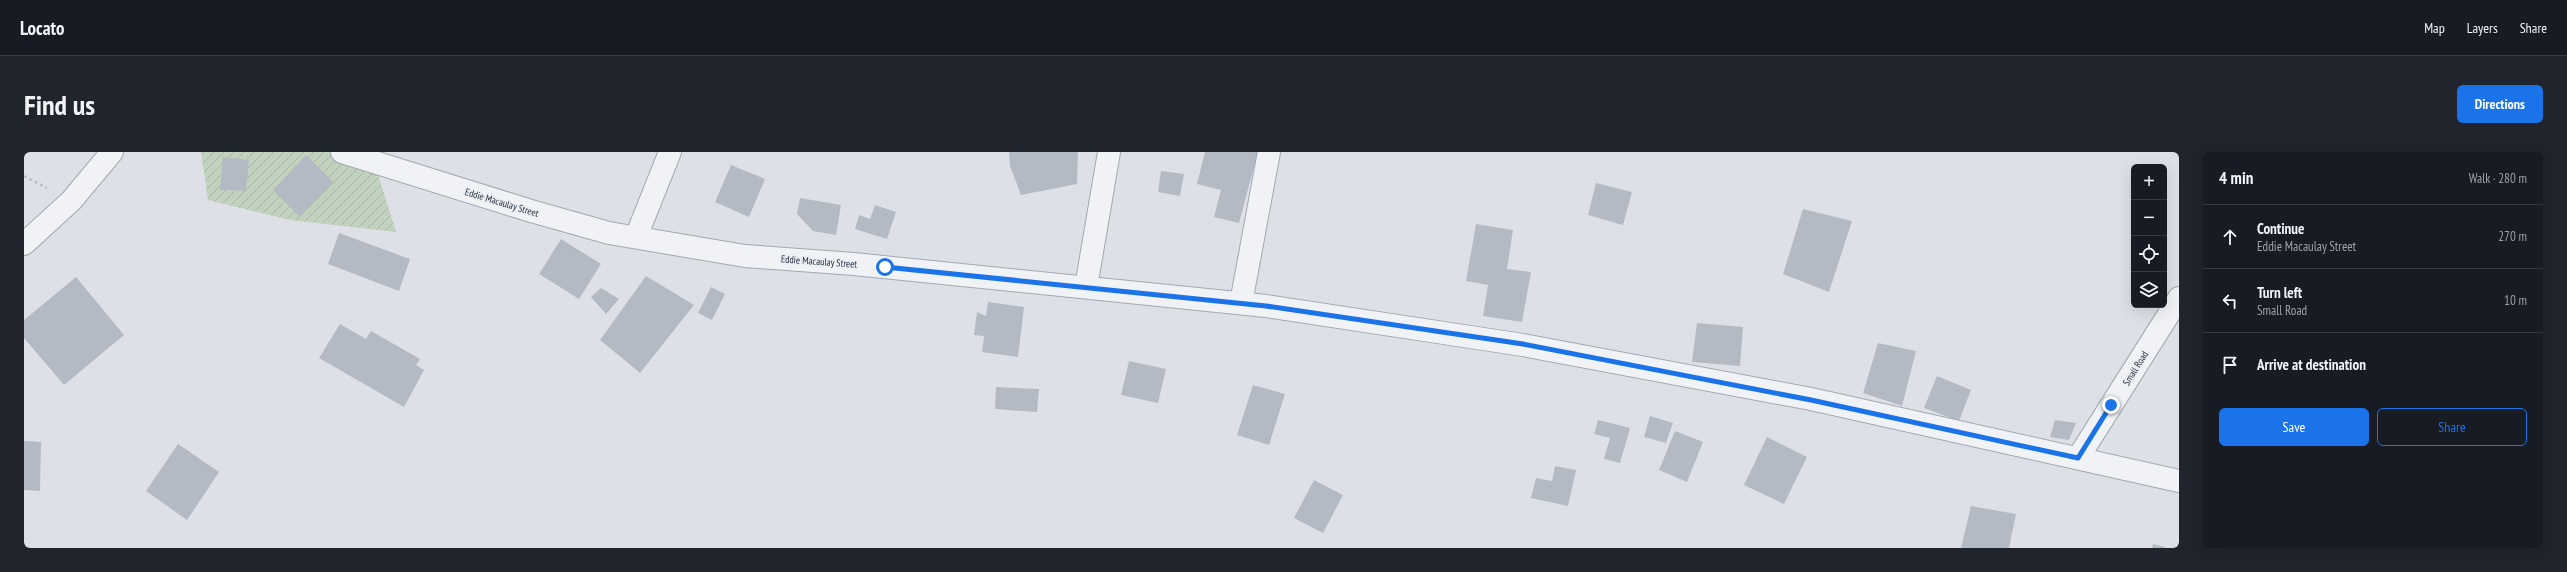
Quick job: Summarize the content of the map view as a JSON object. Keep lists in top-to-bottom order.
{
  "streets": {
    "street": ["Eddie Macaulay Street", "Small Road"]
  },
  "crossings": [
    ["Eddie Macaulay Street", "Small Road"]
  ],
  "page": {
    "header": "Locato",
    "nav": ["Map", "Layers", "Share"],
    "buttons": [
      "Directions",
      ["Save", "Share"]
    ],
    "title": "Find us",
    "heading": ["4 min", "Walk · 280 m"],
    "map_buttons": ["+", "−"],
    "list": [
      ["Continue", "Eddie Macaulay Street", "270 m"],
      ["Turn left", "Small Road", "10 m"],
      "Arrive at destination"
    ]
  }
}
